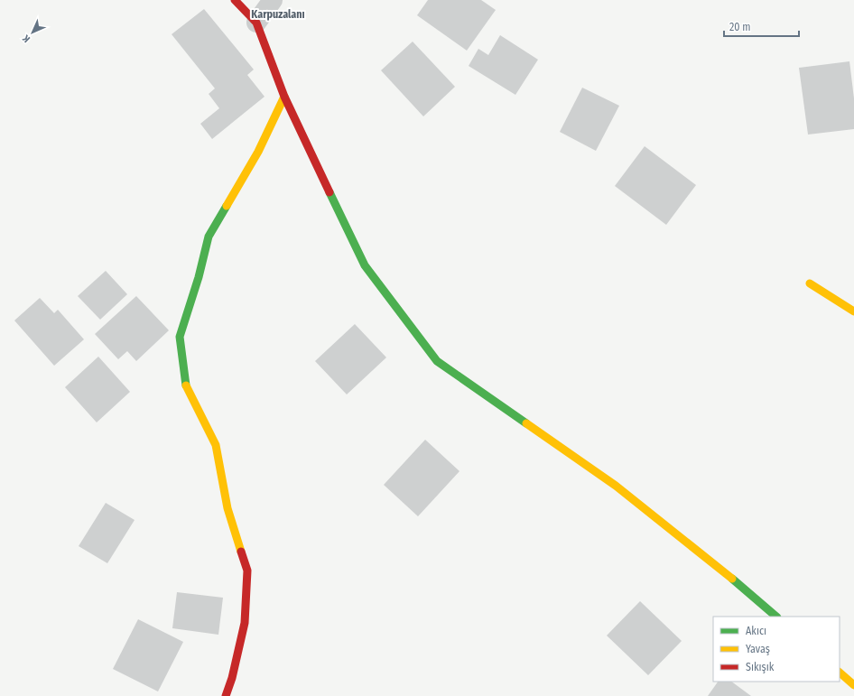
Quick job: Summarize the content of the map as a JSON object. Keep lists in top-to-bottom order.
{
  "districts": ["Karpuzalanı"],
  "legend": ["Akıcı", "Yavaş", "Sıkışık"],
  "scale_bar": "20 m",
  "north": "bottom left"
}
